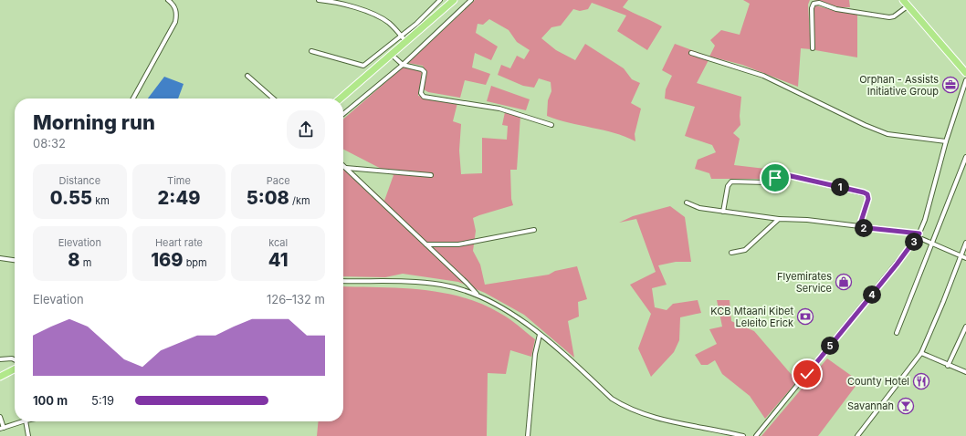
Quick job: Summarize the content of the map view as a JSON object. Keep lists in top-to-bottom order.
{
  "places": {
    "office": ["Orphan - Assists Initiative Group"],
    "shop": ["Flyemirates Service"],
    "bank": ["KCB Mtaani Kibet Leleito Erick"],
    "restaurant": ["County Hotel"],
    "bar": ["Savannah"]
  },
  "page": {
    "heading": ["Morning run", "08:32"],
    "stats": [
      ["Distance", "0.55 km"],
      ["Time", "2:49"],
      ["Pace", "5:08 /km"],
      ["Elevation", "8 m"],
      ["Heart rate", "169 bpm"],
      ["kcal", "41"]
    ],
    "pins": [
      "1",
      "2",
      "3",
      "4",
      "5"
    ],
    "chart": ["Elevation", "126–132 m"],
    "list": [
      {
        "name": "100 m",
        "note": "5:19"
      }
    ]
  }
}
